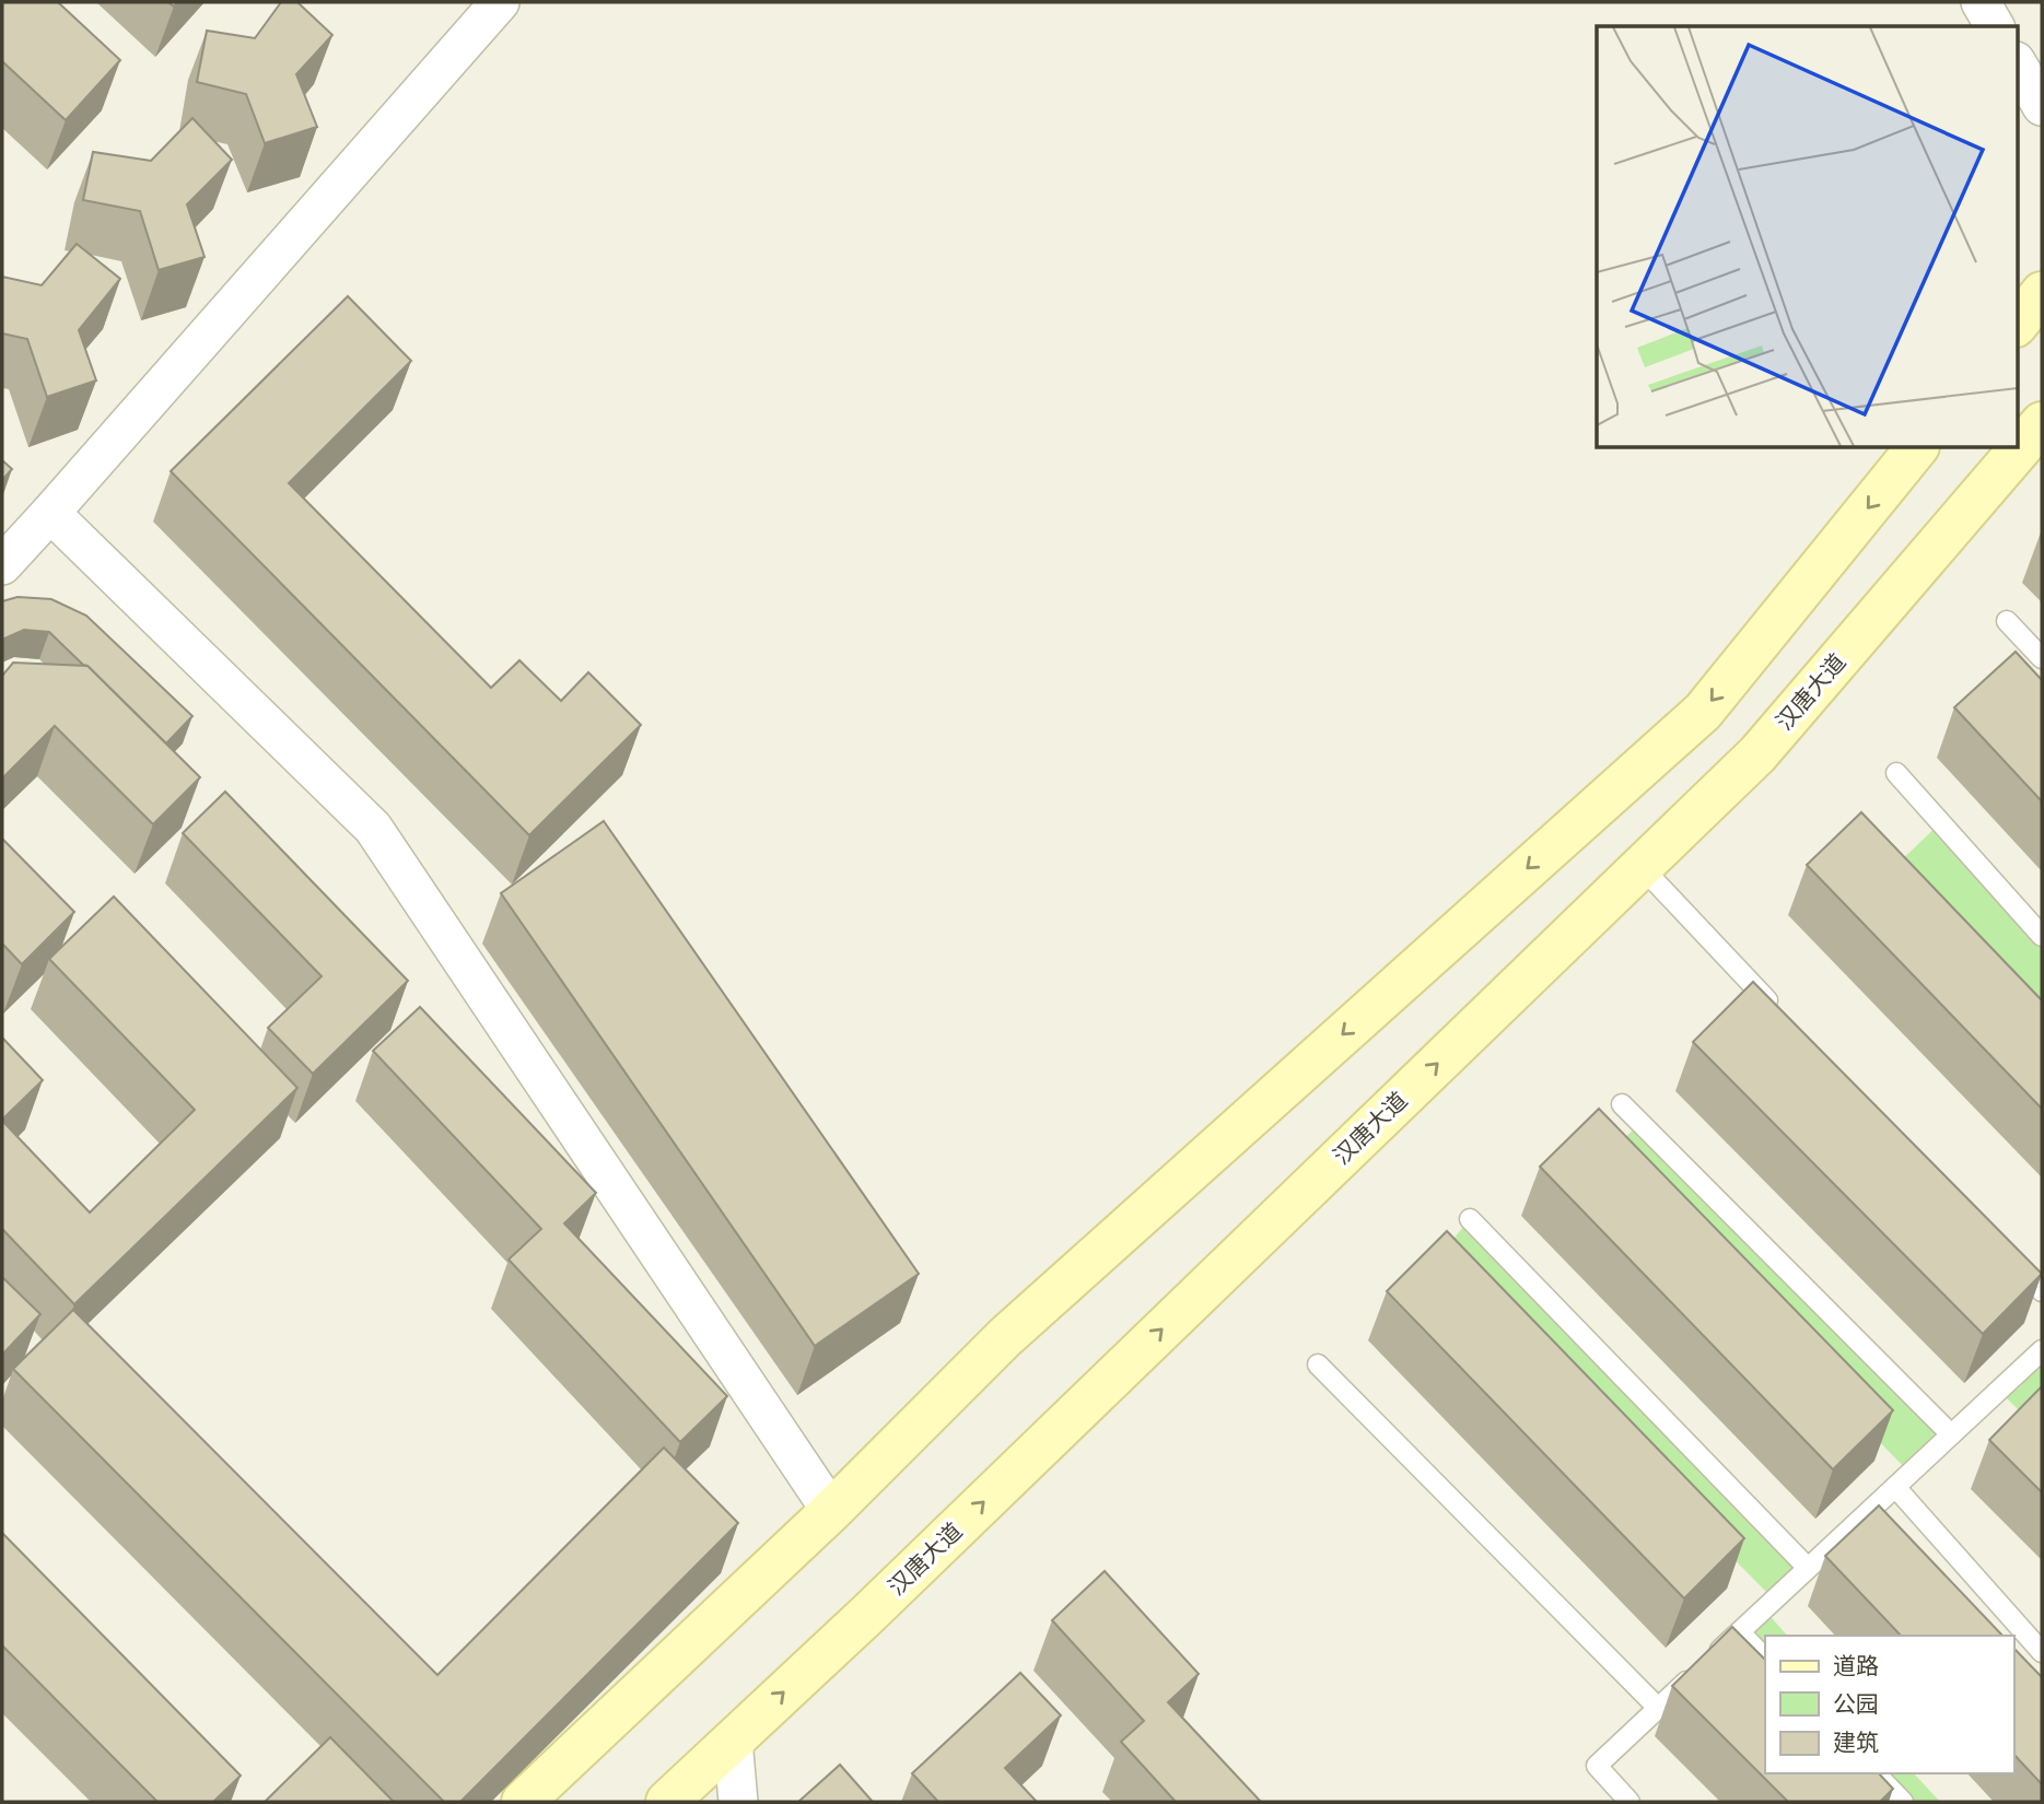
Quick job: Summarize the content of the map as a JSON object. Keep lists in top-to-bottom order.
{
  "streets": {
    "main road": ["汉唐大道"]
  },
  "legend": ["道路", "公园", "建筑"]
}
